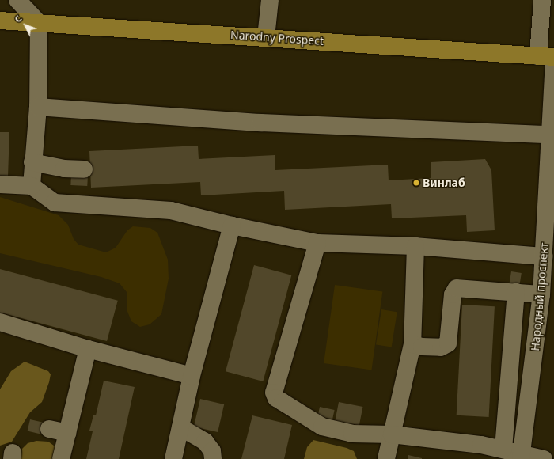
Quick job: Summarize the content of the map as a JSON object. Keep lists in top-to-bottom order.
{
  "streets": {
    "main road": ["Narodny Prospect"],
    "street": ["Народный проспект"]
  },
  "crossings": [
    ["Narodny Prospect", "Народный проспект"]
  ],
  "places": ["Винлаб"],
  "north": "top left"
}
